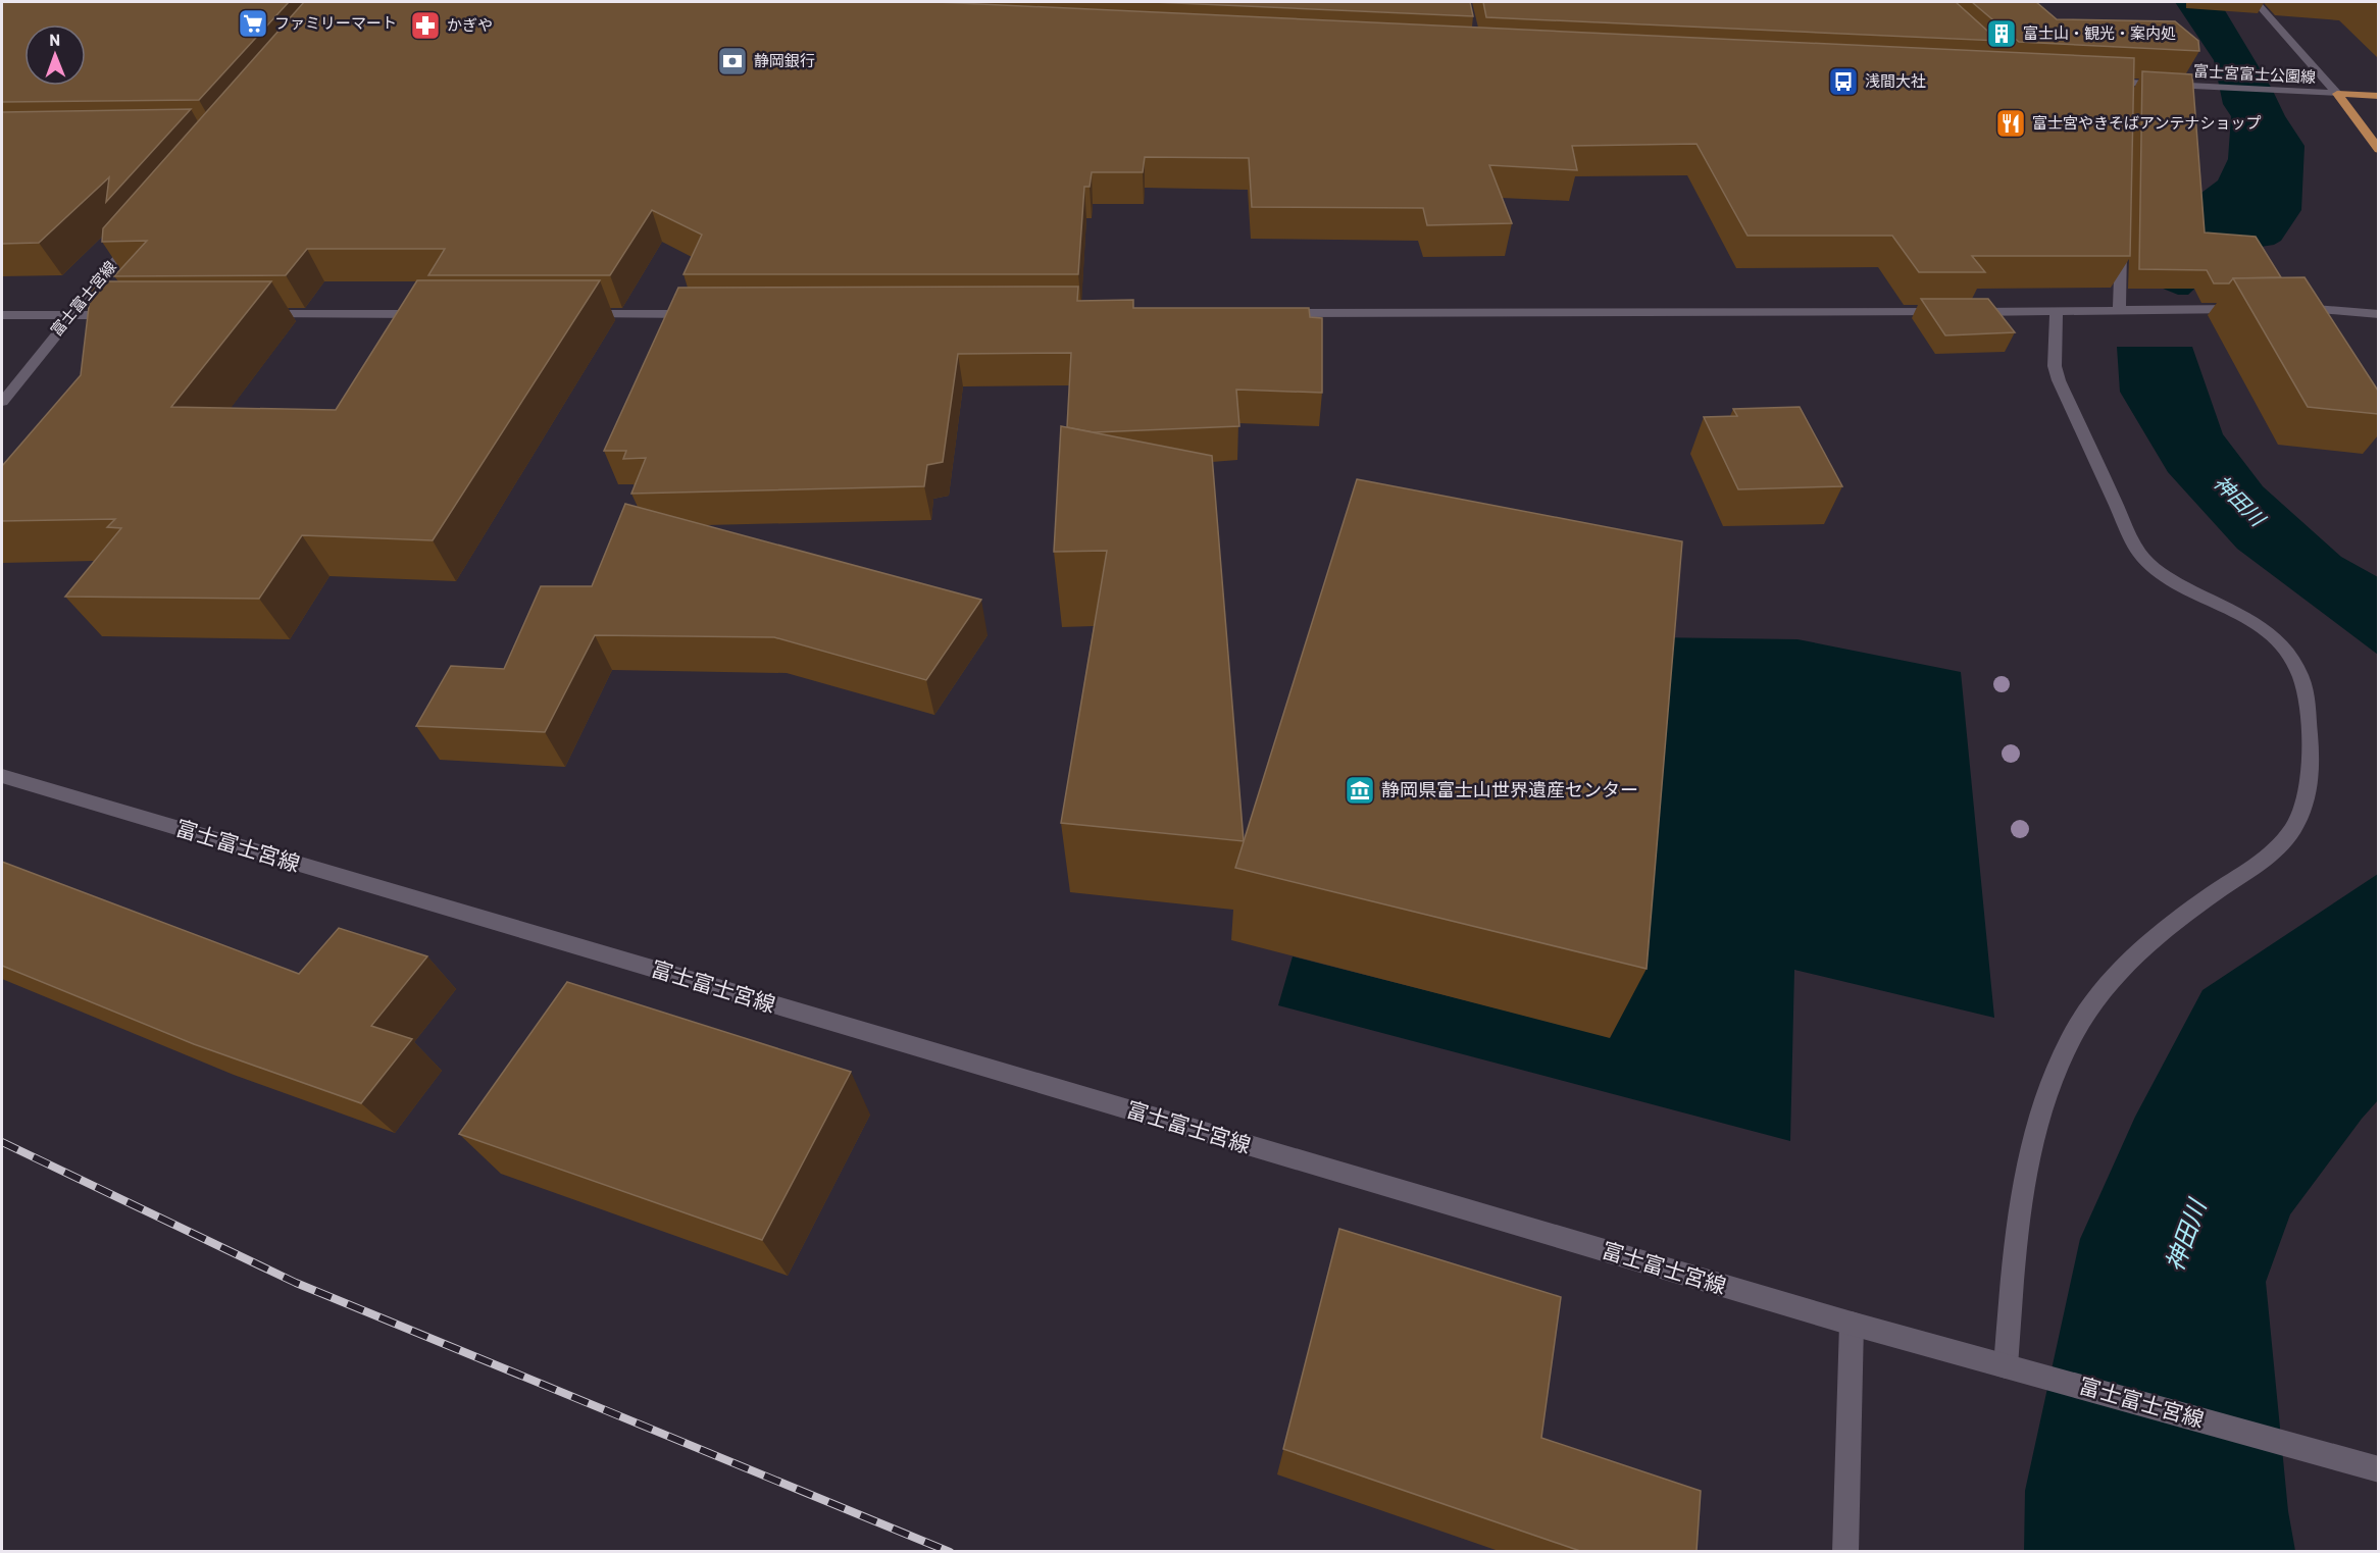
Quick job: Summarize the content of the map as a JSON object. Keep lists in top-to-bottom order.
{
  "streets": {
    "street": ["富士宮富士公園線", "富士富士宮線"]
  },
  "water": ["神田川"],
  "places": {
    "supermarket": ["ファミリーマート"],
    "pharmacy": ["かぎや"],
    "building": ["富士山・観光・案内処"],
    "bank": ["静岡銀行"],
    "bus stop": ["浅間大社"],
    "restaurant": ["富士宮やきそばアンテナショップ"],
    "museum": ["静岡県富士山世界遺産センター"]
  },
  "north": "top"
}
